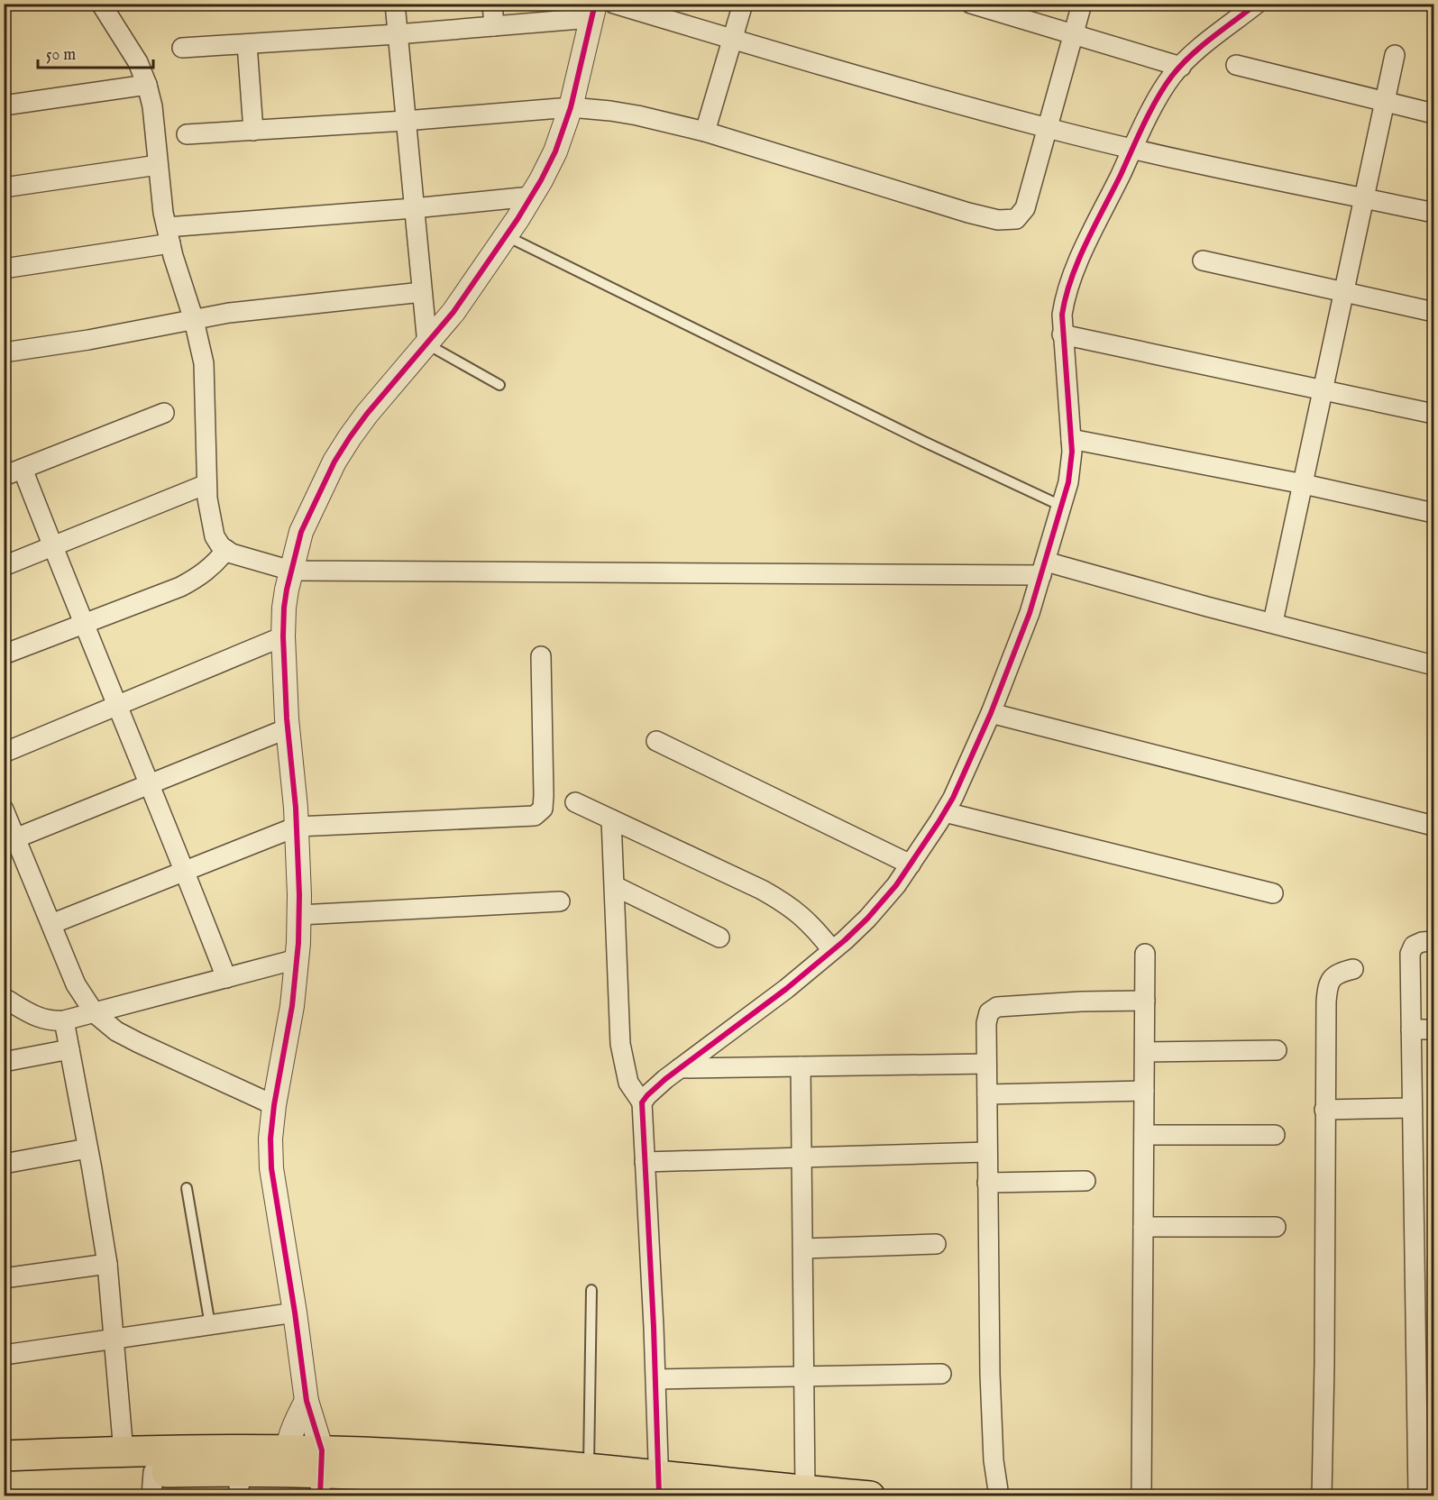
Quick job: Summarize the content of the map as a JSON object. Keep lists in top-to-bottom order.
{
  "scale_bar": "50 m"
}
